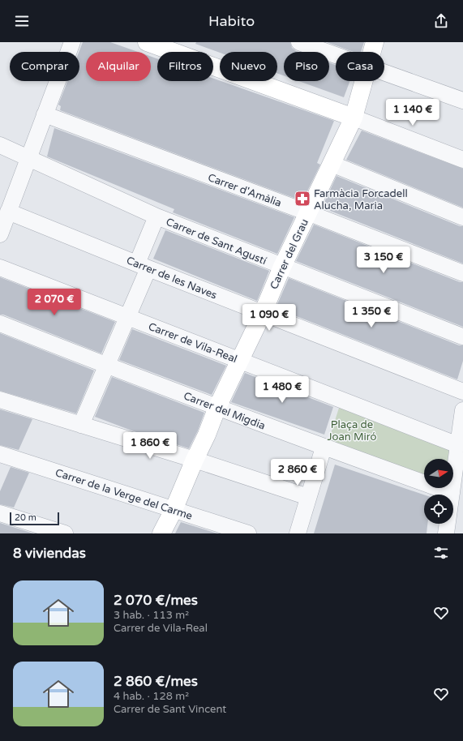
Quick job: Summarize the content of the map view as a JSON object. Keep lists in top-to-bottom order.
{
  "streets": {
    "street": [
      "Carrer d'Amàlia",
      "Carrer de Sant Agustí",
      "Carrer del Grau",
      "Carrer de les Naves",
      "Carrer de Vila-Real",
      "Carrer del Migdia",
      "Carrer de la Verge del Carme"
    ]
  },
  "crossings": [
    ["Carrer d'Amàlia", "Carrer del Grau"],
    ["Carrer de Sant Agustí", "Carrer del Grau"],
    ["Carrer del Grau", "Carrer de les Naves"],
    ["Carrer del Grau", "Carrer de Vila-Real"],
    ["Carrer del Grau", "Carrer del Migdia"],
    ["Carrer del Grau", "Carrer de la Verge del Carme"]
  ],
  "parks": ["Plaça de Joan Miró"],
  "places": {
    "pharmacy": ["Farmàcia Forcadell Alucha, Maria"]
  },
  "scale_bar": "20 m",
  "north": "right",
  "page": {
    "header": "Habito",
    "chip": [
      "Comprar",
      "Alquilar",
      "Filtros",
      "Nuevo",
      "Piso",
      "Casa"
    ],
    "price": [
      "1 140 €",
      "3 150 €",
      "2 070 €",
      "1 350 €",
      "1 090 €",
      "1 480 €",
      "1 860 €",
      "2 860 €"
    ],
    "scale": "20 m",
    "heading": "8 viviendas",
    "list": [
      {
        "name": "2 070 €/mes",
        "note": "3 hab. · 113 m² · Carrer de Vila-Real"
      },
      {
        "name": "2 860 €/mes",
        "note": "4 hab. · 128 m² · Carrer de Sant Vincent"
      }
    ]
  }
}
